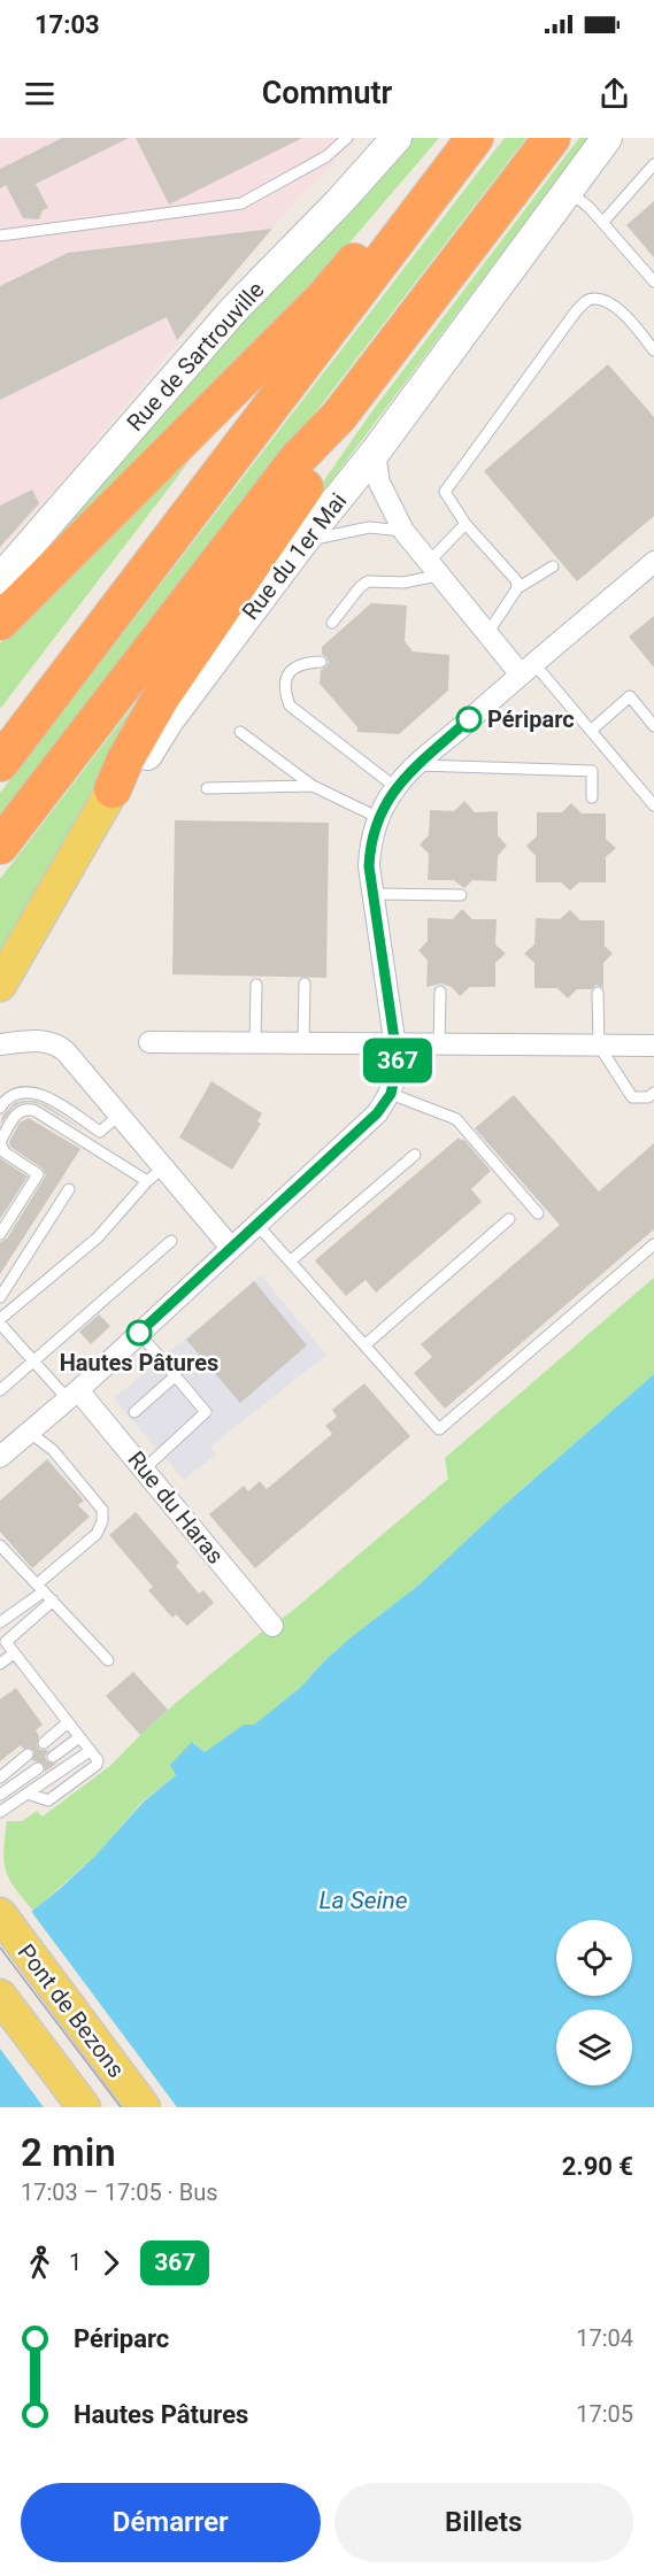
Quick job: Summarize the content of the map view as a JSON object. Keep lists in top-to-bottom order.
{
  "streets": {
    "main road": ["Rue de Sartrouville", "Rue du 1er Mai", "Pont de Bezons"],
    "street": ["Rue du Haras"]
  },
  "water": ["La Seine"],
  "places": ["Périparc", "Hautes Pâtures"],
  "lines": ["bus line 367"],
  "page": {
    "status": "17:03",
    "header": "Commutr",
    "on_map": "367",
    "heading": ["2 min", "17:03 – 17:05 · Bus", "2.90 €"],
    "legs": ["1", "367"],
    "list": [
      {
        "name": "Périparc",
        "value": "17:04"
      },
      {
        "name": "Hautes Pâtures",
        "value": "17:05"
      }
    ],
    "buttons": ["Démarrer", "Billets"]
  }
}
